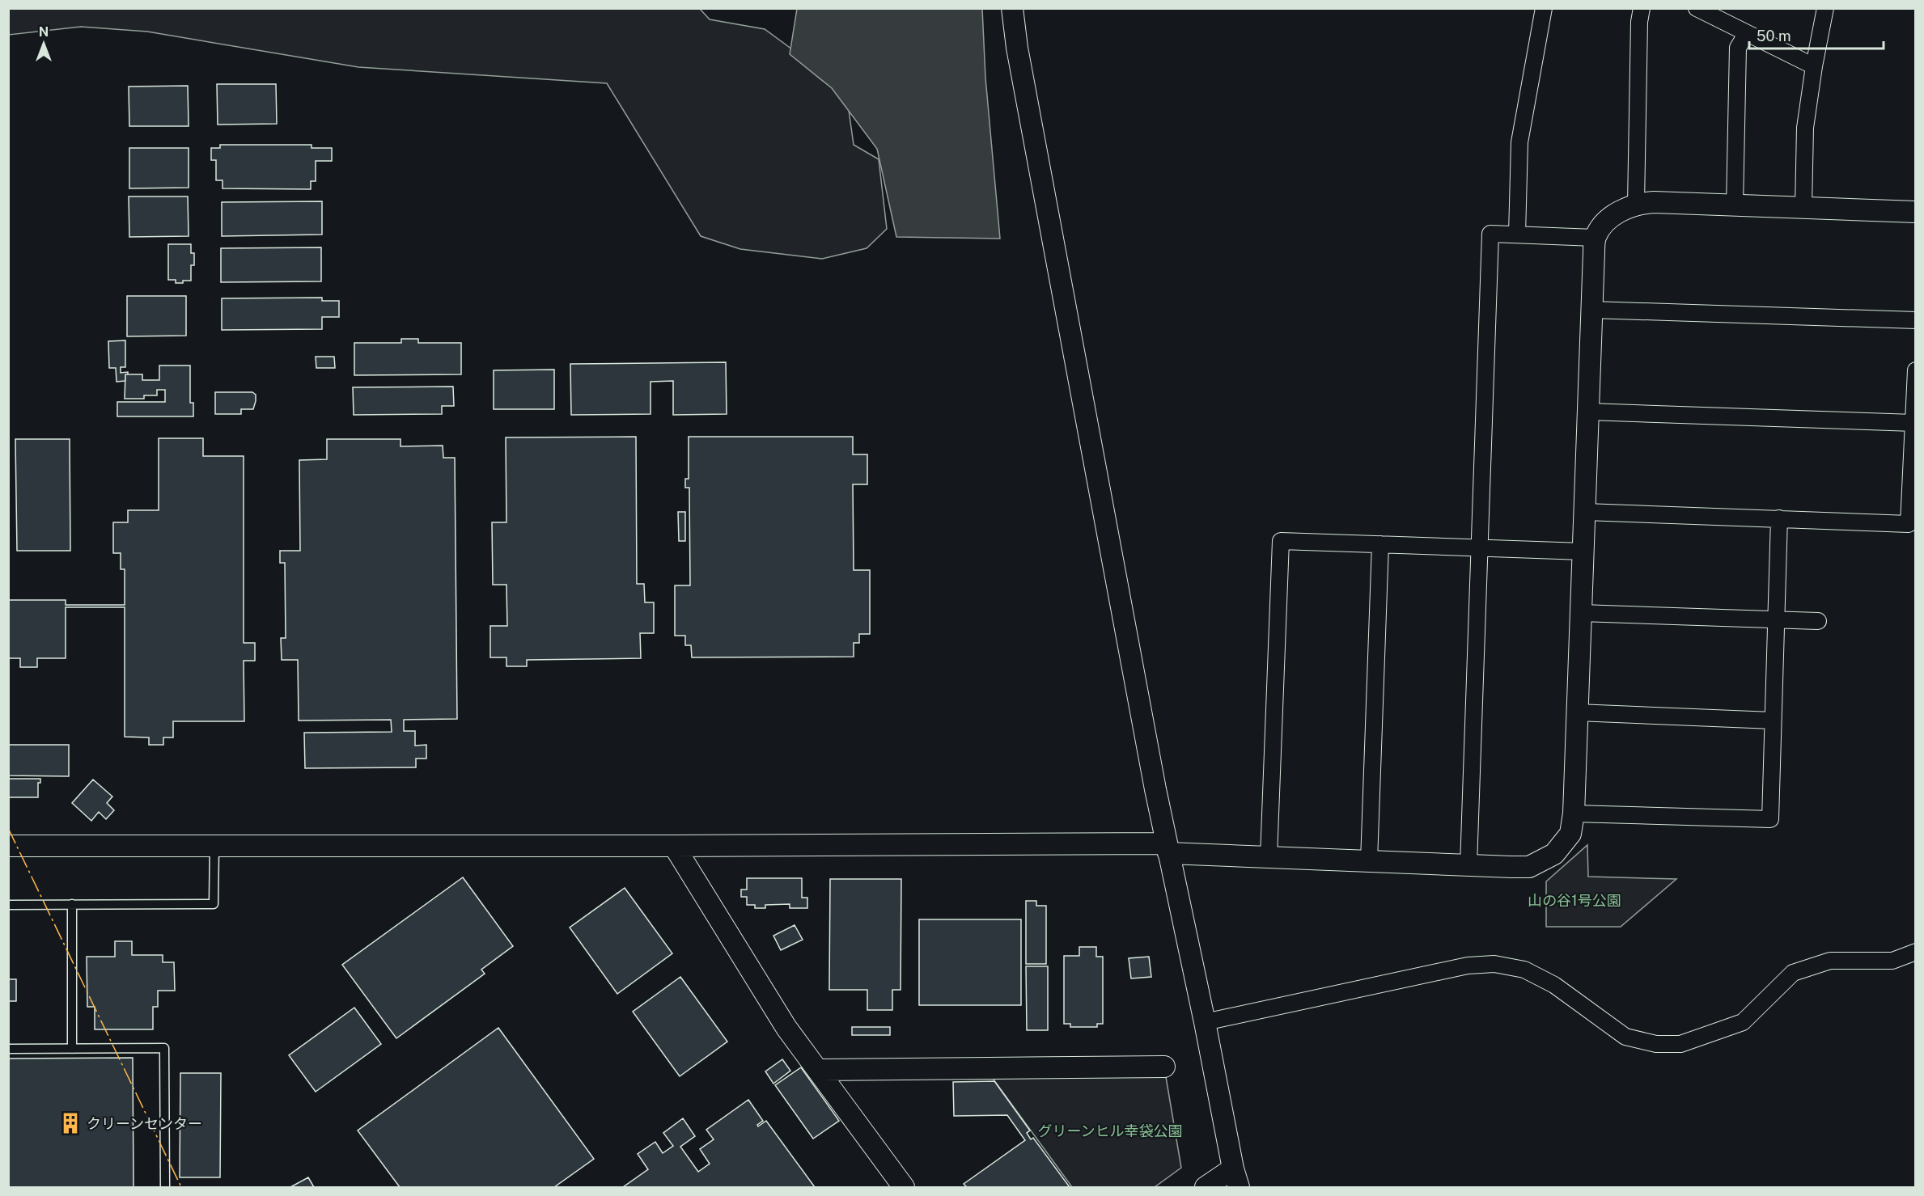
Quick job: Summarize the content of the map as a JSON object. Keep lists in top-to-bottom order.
{
  "parks": ["山の谷1号公園", "グリーンヒル幸袋公園"],
  "places": {
    "building": ["クリーンセンター"]
  },
  "scale_bar": "50 m",
  "north": "top"
}
